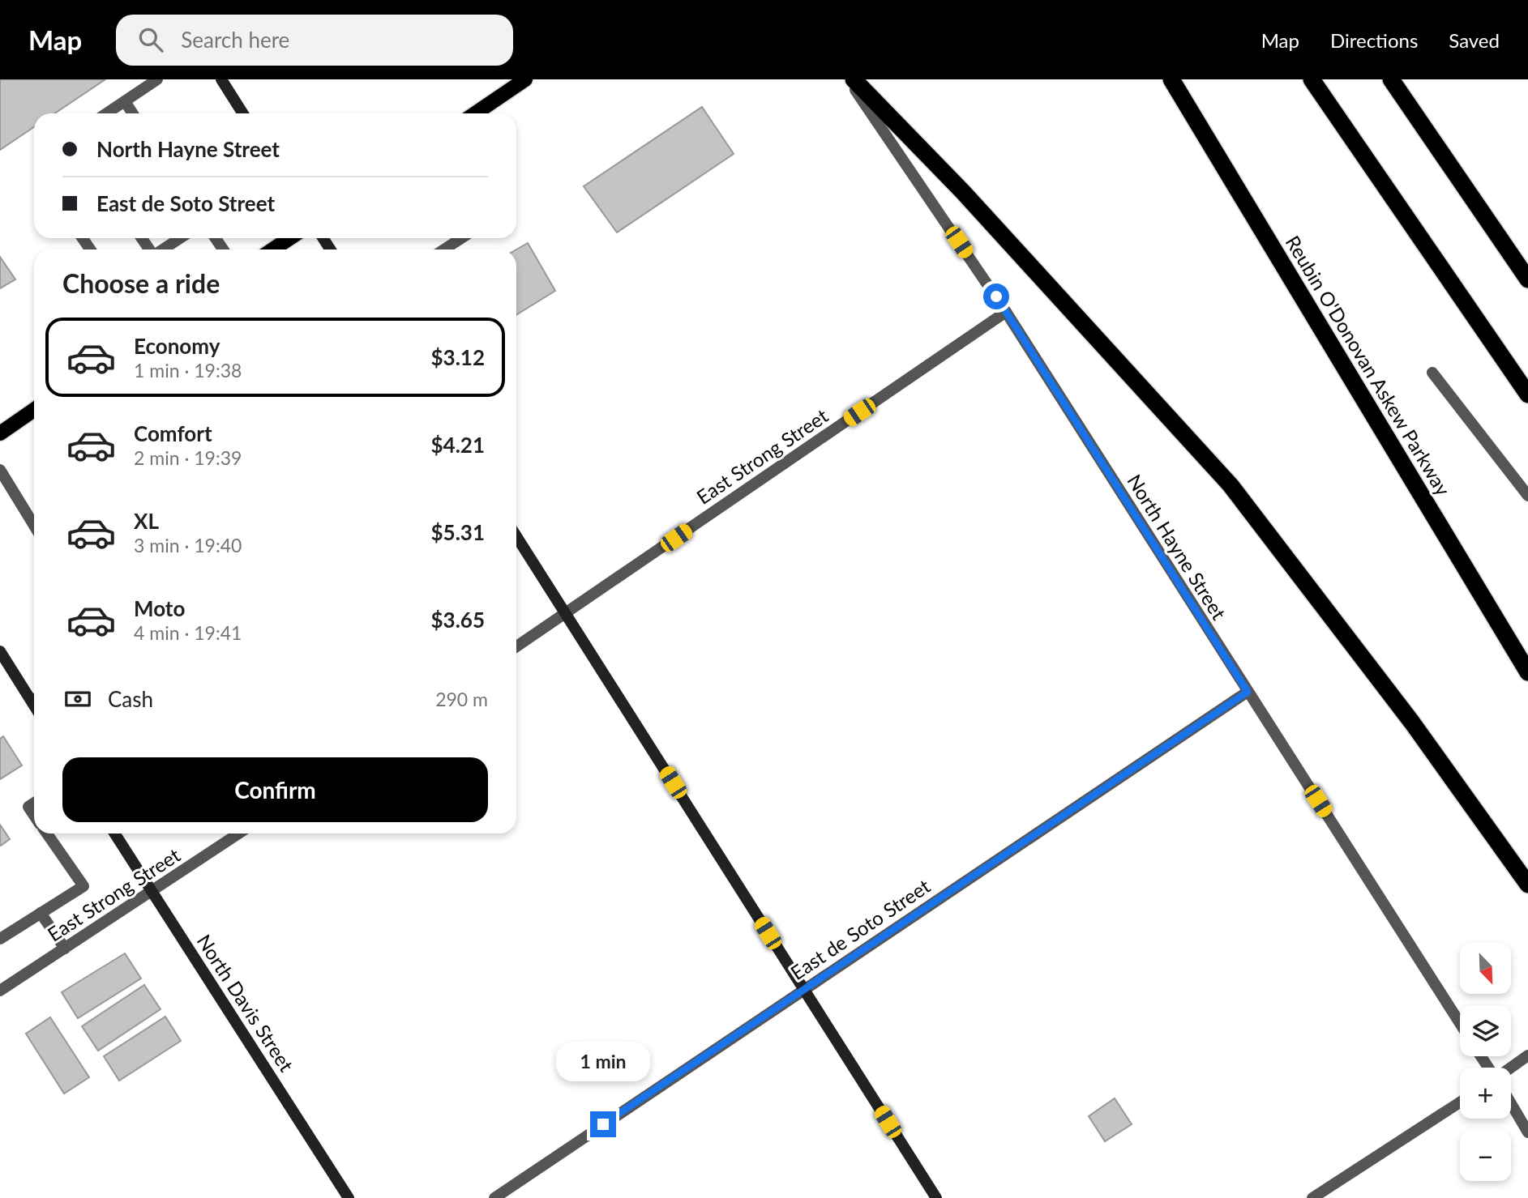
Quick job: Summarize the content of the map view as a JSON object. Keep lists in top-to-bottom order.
{
  "streets": {
    "highway": ["Reubin O'Donovan Askew Parkway"],
    "main road": ["North Davis Street"],
    "street": ["East Strong Street", "North Hayne Street", "East de Soto Street"]
  },
  "crossings": [
    ["East Strong Street", "North Hayne Street"],
    ["East Strong Street", "North Davis Street"],
    ["North Hayne Street", "East de Soto Street"]
  ],
  "north": "bottom right",
  "page": {
    "header": "Map",
    "search": "Search here",
    "nav": ["Map", "Directions", "Saved"],
    "banner": ["North Hayne Street", "East de Soto Street"],
    "heading": "Choose a ride",
    "list": [
      {
        "name": "Economy",
        "note": "1 min · 19:38",
        "value": "$3.12"
      },
      {
        "name": "Comfort",
        "note": "2 min · 19:39",
        "value": "$4.21"
      },
      {
        "name": "XL",
        "note": "3 min · 19:40",
        "value": "$5.31"
      },
      {
        "name": "Moto",
        "note": "4 min · 19:41",
        "value": "$3.65"
      }
    ],
    "pay": ["Cash", "290 m"],
    "buttons": "Confirm",
    "map_buttons": ["+", "−"],
    "bubble": "1 min"
  }
}
